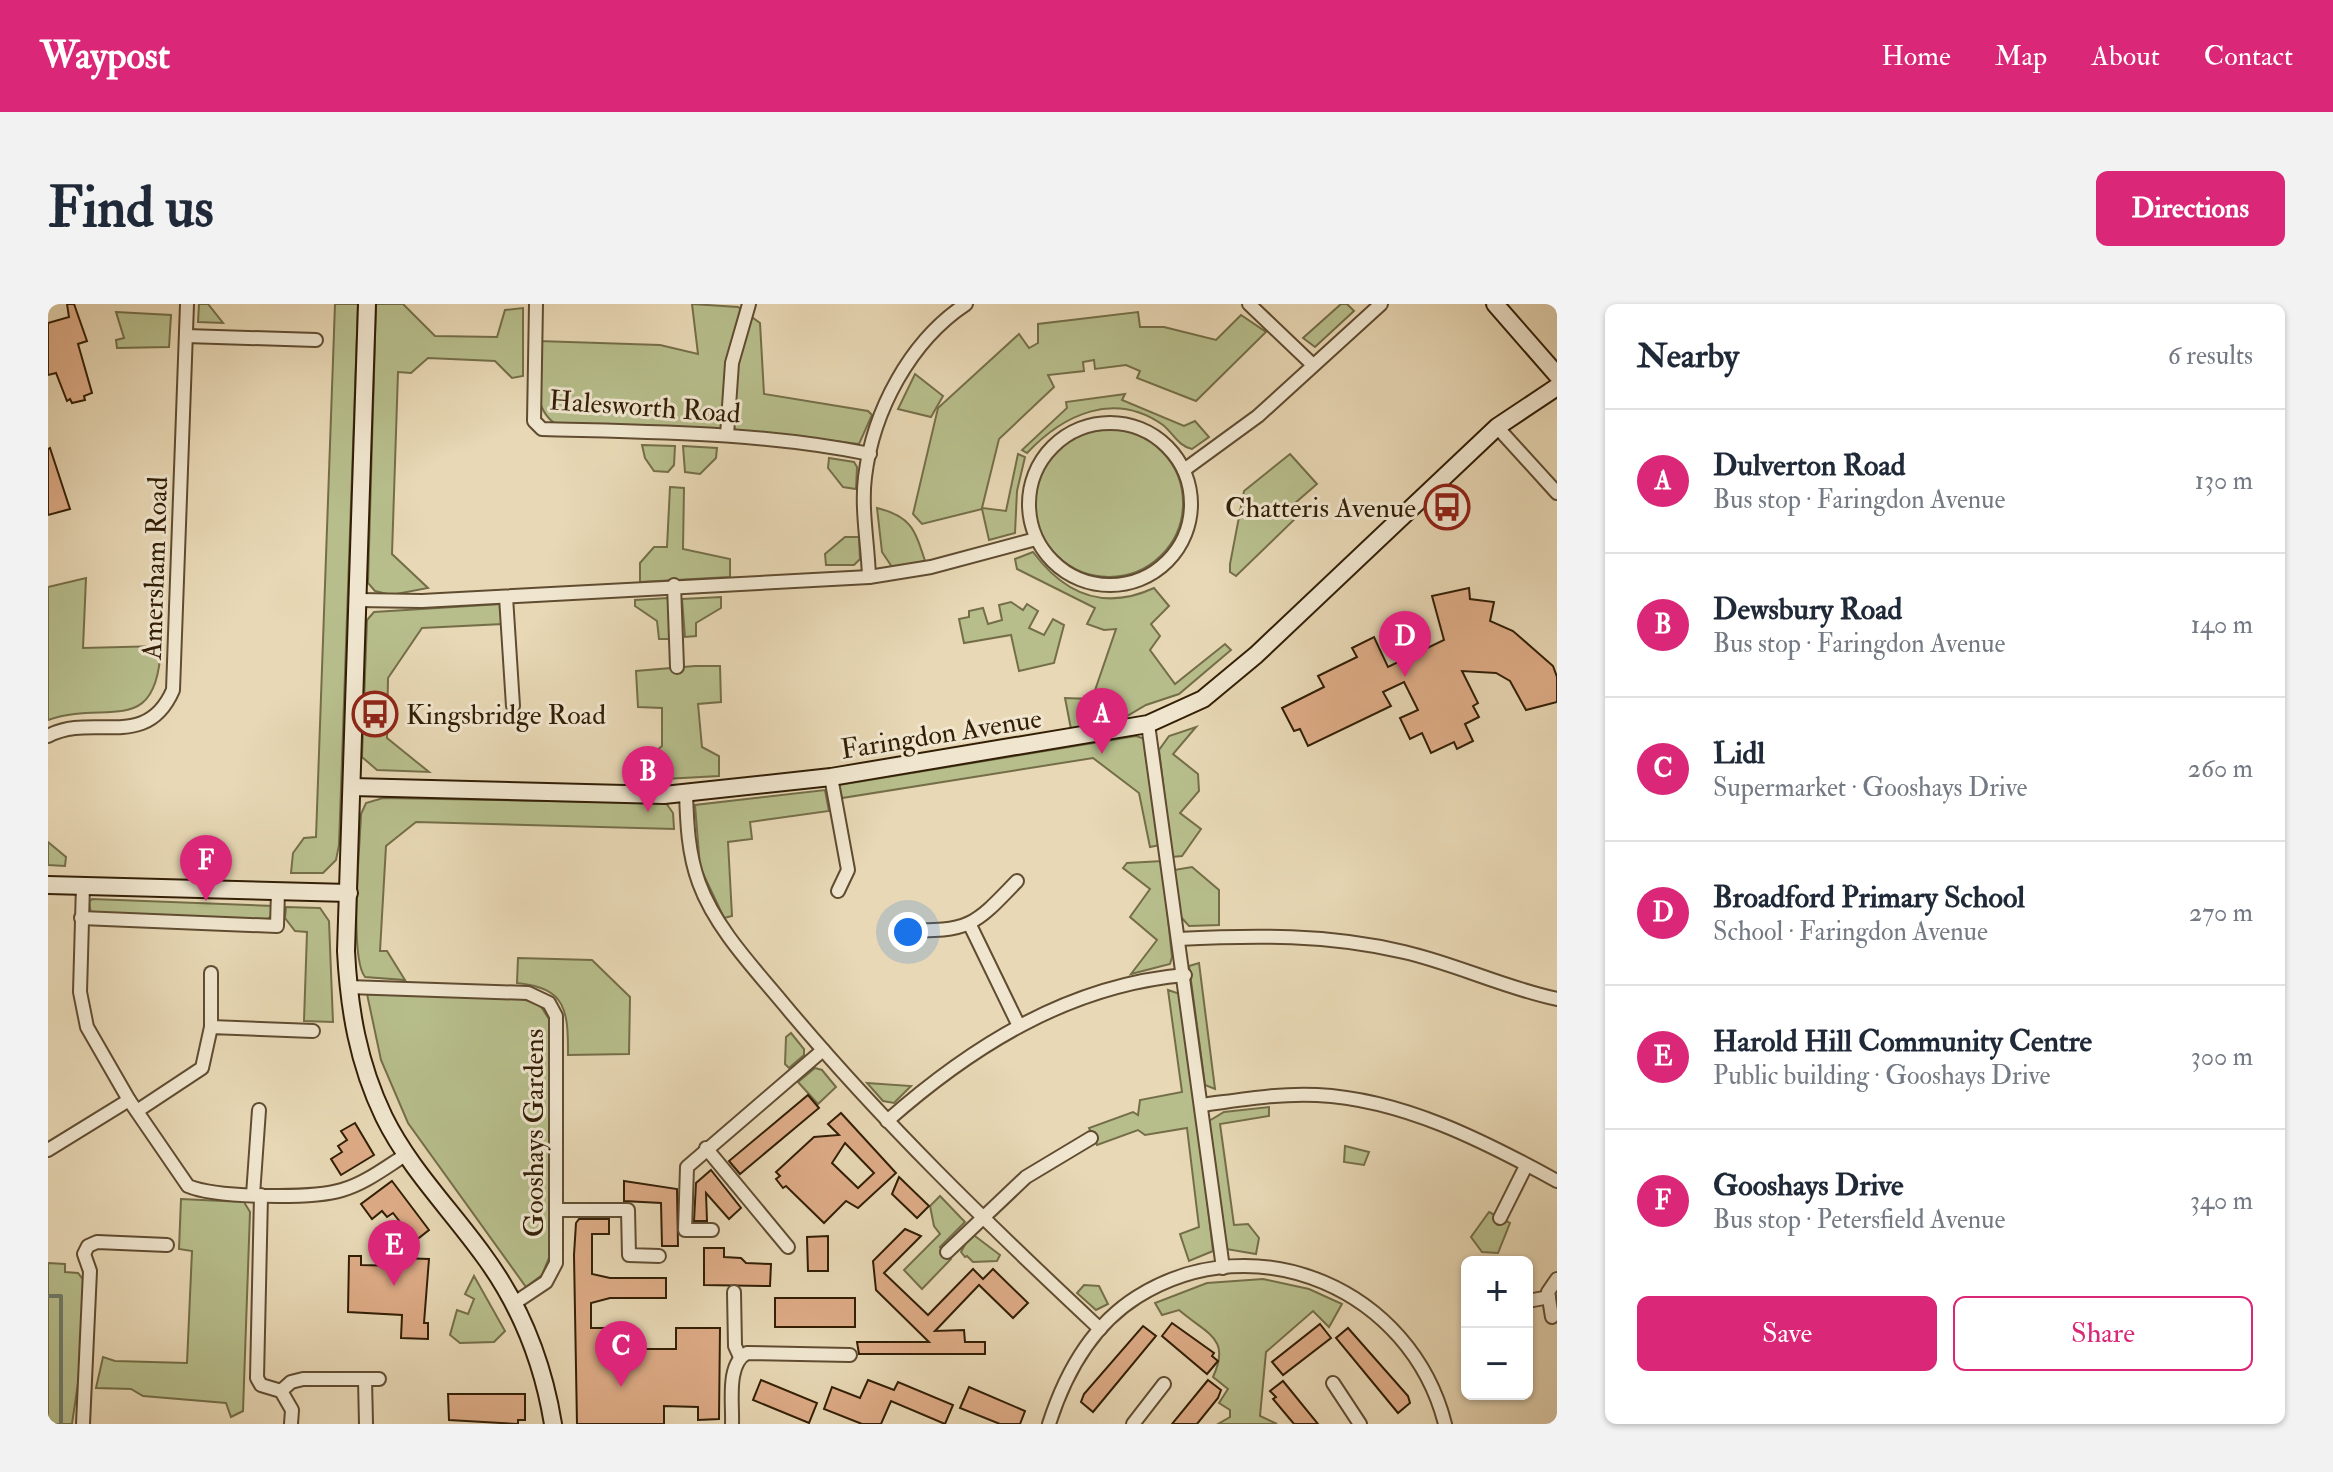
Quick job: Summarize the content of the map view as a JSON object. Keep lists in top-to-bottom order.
{
  "streets": {
    "street": [
      "Halesworth Road",
      "Amersham Road",
      "Faringdon Avenue",
      "Gooshays Gardens"
    ]
  },
  "places": {
    "bus stop": ["Chatteris Avenue", "Kingsbridge Road"]
  },
  "page": {
    "header": "Waypost",
    "nav": [
      "Home",
      "Map",
      "About",
      "Contact"
    ],
    "buttons": [
      "Directions",
      ["Save", "Share"]
    ],
    "title": "Find us",
    "heading": ["Nearby", "6 results"],
    "list": [
      {
        "mark": "A",
        "name": "Dulverton Road",
        "note": "Bus stop · Faringdon Avenue",
        "value": "130 m"
      },
      {
        "mark": "B",
        "name": "Dewsbury Road",
        "note": "Bus stop · Faringdon Avenue",
        "value": "140 m"
      },
      {
        "mark": "C",
        "name": "Lidl",
        "note": "Supermarket · Gooshays Drive",
        "value": "260 m"
      },
      {
        "mark": "D",
        "name": "Broadford Primary School",
        "note": "School · Faringdon Avenue",
        "value": "270 m"
      },
      {
        "mark": "E",
        "name": "Harold Hill Community Centre",
        "note": "Public building · Gooshays Drive",
        "value": "300 m"
      },
      {
        "mark": "F",
        "name": "Gooshays Drive",
        "note": "Bus stop · Petersfield Avenue",
        "value": "340 m"
      }
    ],
    "pins": [
      "D",
      "A",
      "B",
      "F",
      "E",
      "C"
    ],
    "map_buttons": ["+", "−"]
  }
}
